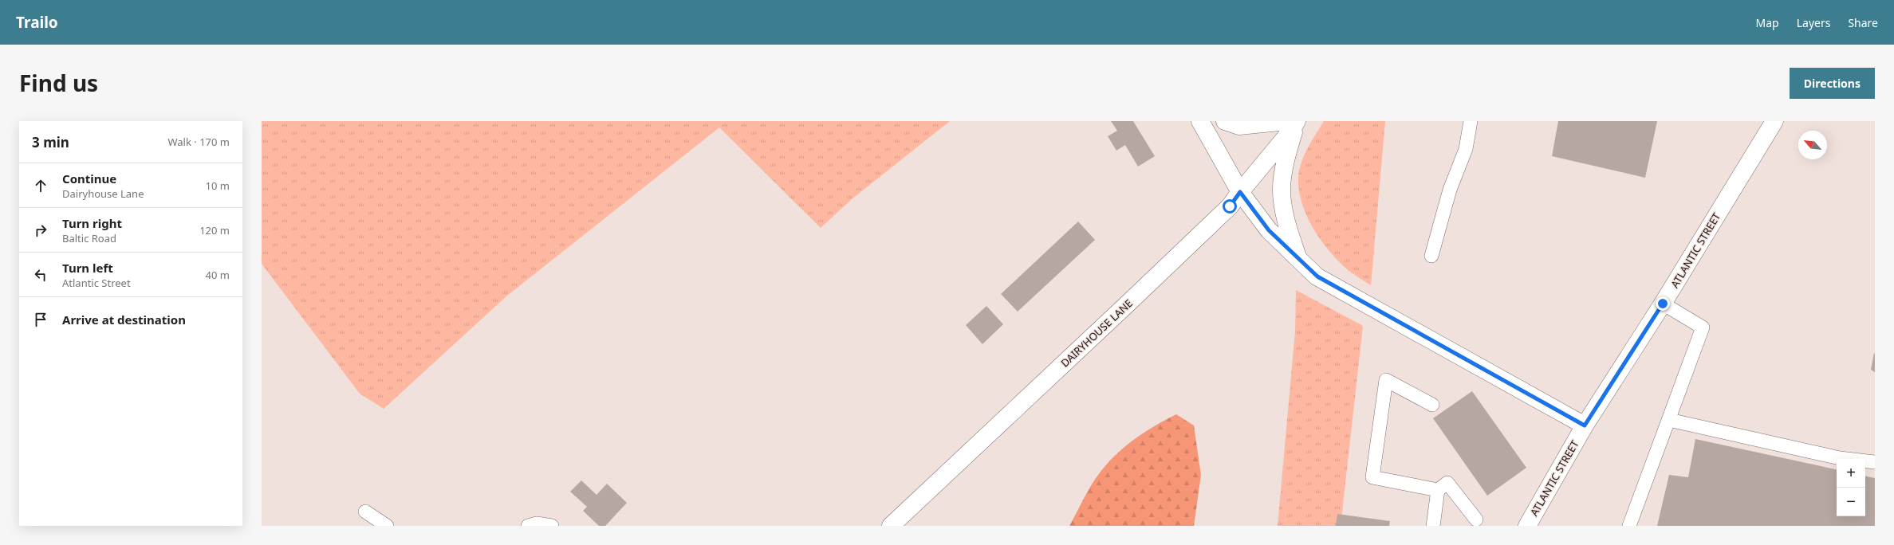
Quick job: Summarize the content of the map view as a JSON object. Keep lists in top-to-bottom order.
{
  "streets": {
    "street": ["ATLANTIC STREET", "DAIRYHOUSE LANE"]
  },
  "north": "top left",
  "page": {
    "header": "Trailo",
    "nav": ["Map", "Layers", "Share"],
    "title": "Find us",
    "buttons": "Directions",
    "heading": ["3 min", "Walk · 170 m"],
    "list": [
      ["Continue", "Dairyhouse Lane", "10 m"],
      ["Turn right", "Baltic Road", "120 m"],
      ["Turn left", "Atlantic Street", "40 m"],
      "Arrive at destination"
    ],
    "map_buttons": ["+", "−"]
  }
}
